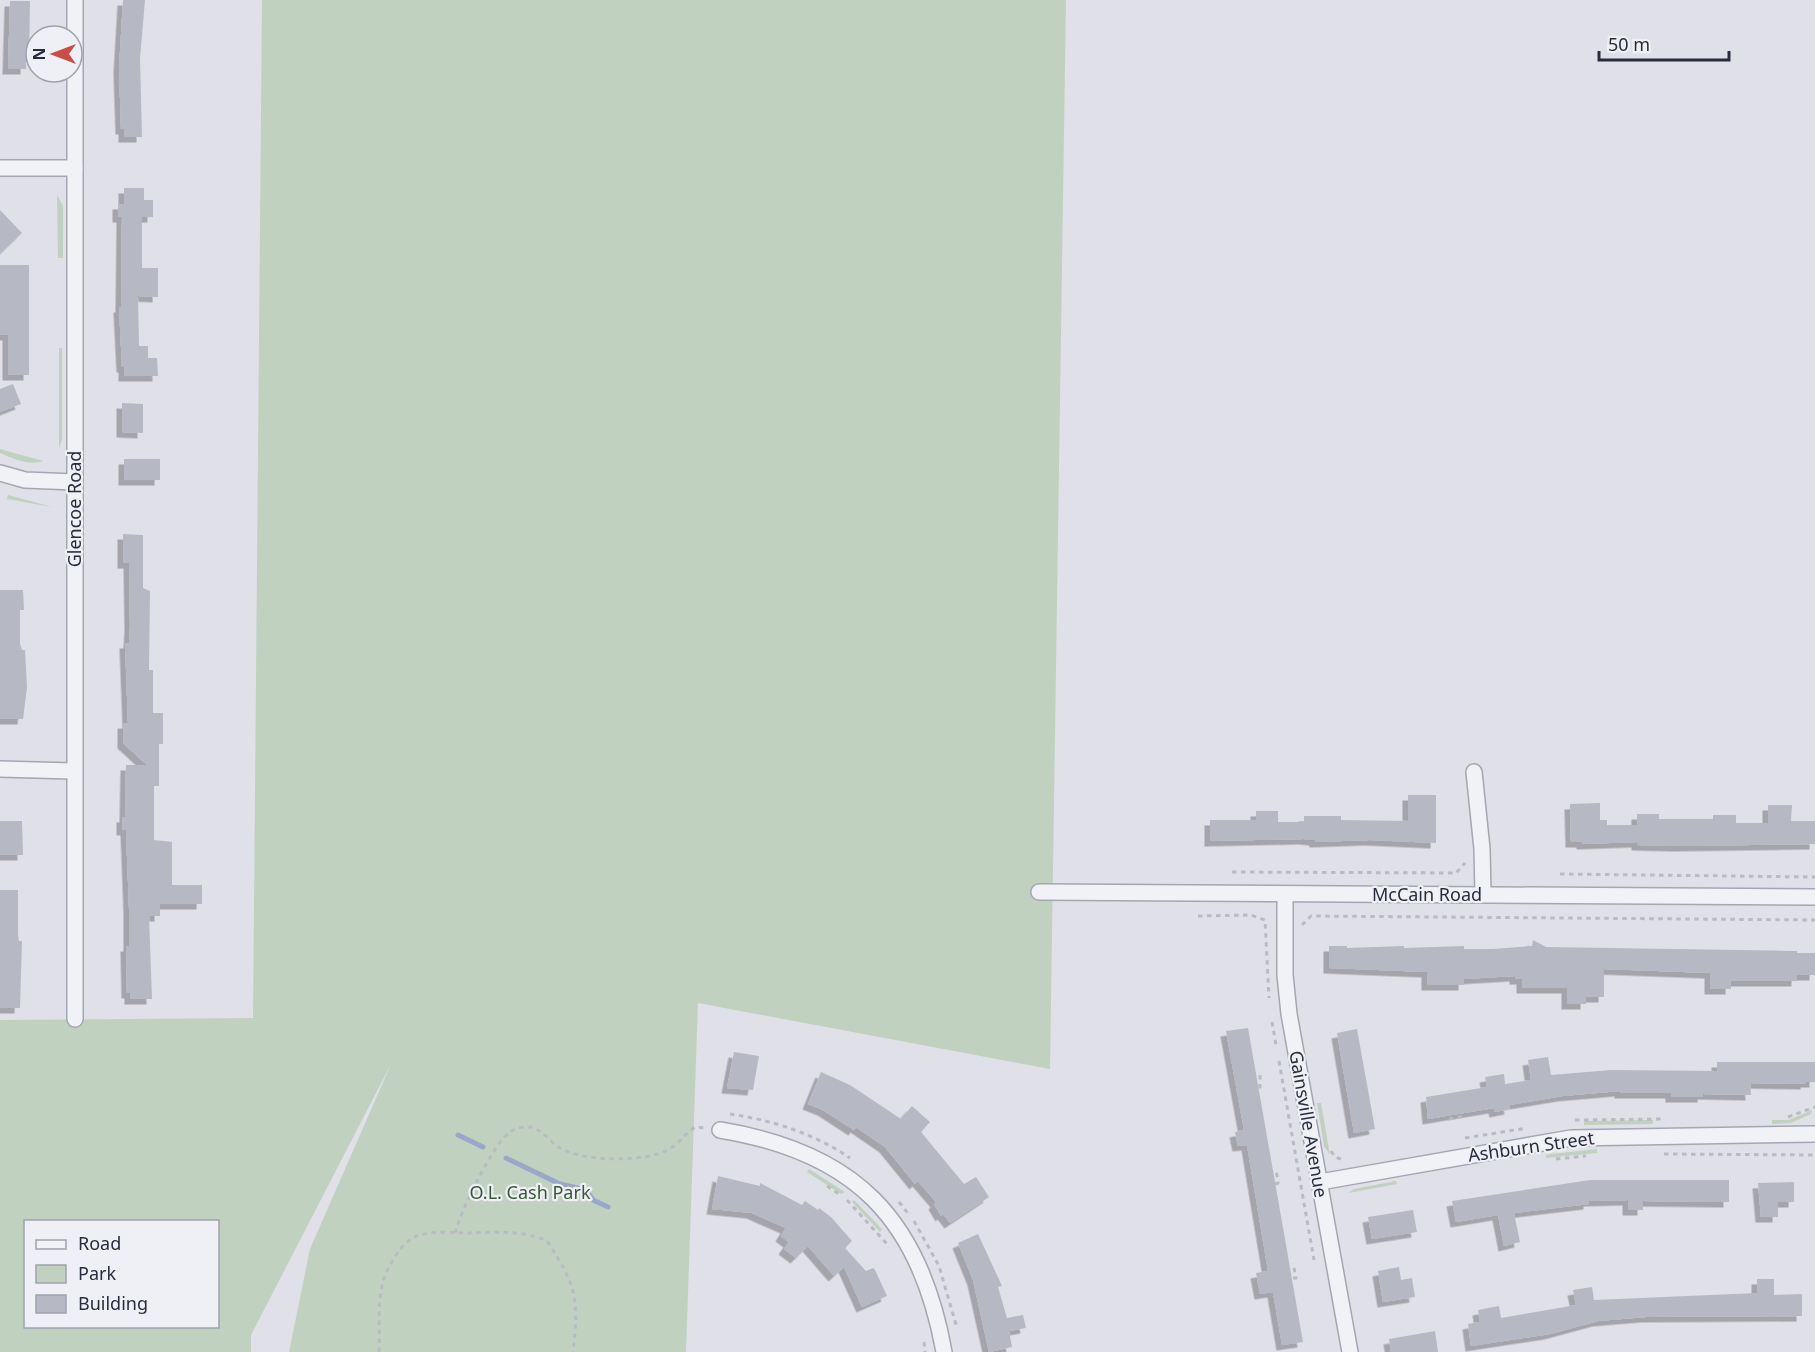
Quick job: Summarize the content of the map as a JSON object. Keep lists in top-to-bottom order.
{
  "streets": {
    "street": [
      "Glencoe Road",
      "McCain Road",
      "Gainsville Avenue",
      "Ashburn Street"
    ]
  },
  "crossings": [
    ["McCain Road", "Gainsville Avenue"],
    ["Gainsville Avenue", "Ashburn Street"]
  ],
  "parks": ["O.L. Cash Park"],
  "legend": ["Road", "Park", "Building"],
  "scale_bar": "50 m",
  "north": "left"
}
